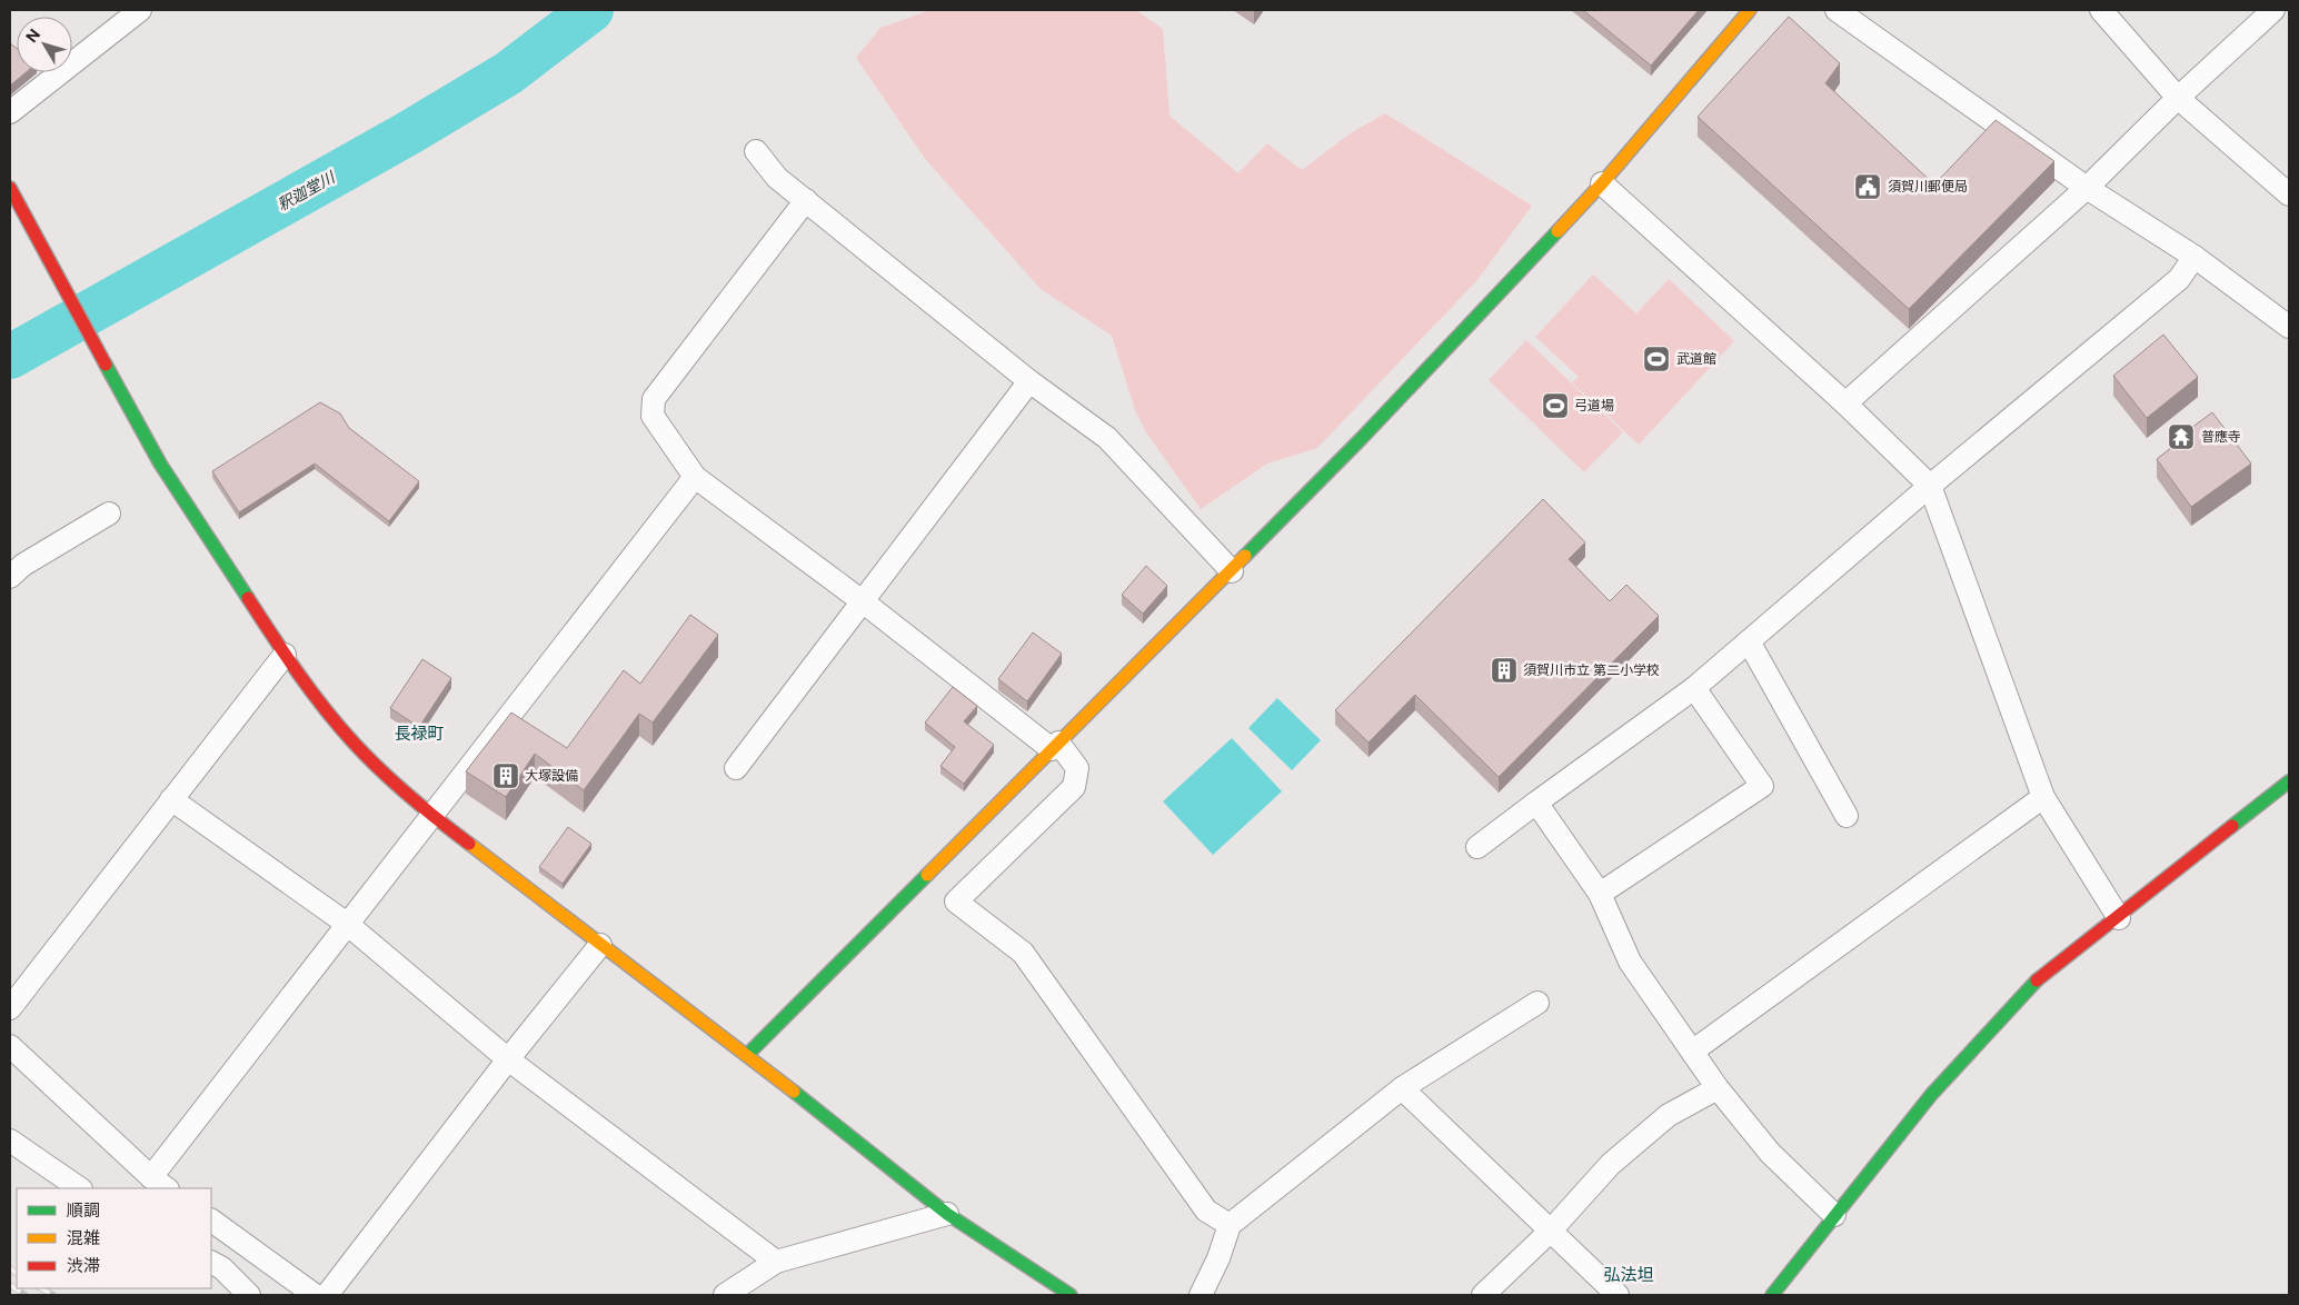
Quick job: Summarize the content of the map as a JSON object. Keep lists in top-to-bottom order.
{
  "districts": ["長禄町", "弘法坦"],
  "water": ["釈迦堂川"],
  "places": {
    "public building": ["須賀川郵便局"],
    "sports": ["武道館", "弓道場"],
    "temple": ["普應寺"],
    "building": ["須賀川市立 第二小学校", "大塚設備"]
  },
  "legend": ["順調", "混雑", "渋滞"],
  "north": "top left"
}
